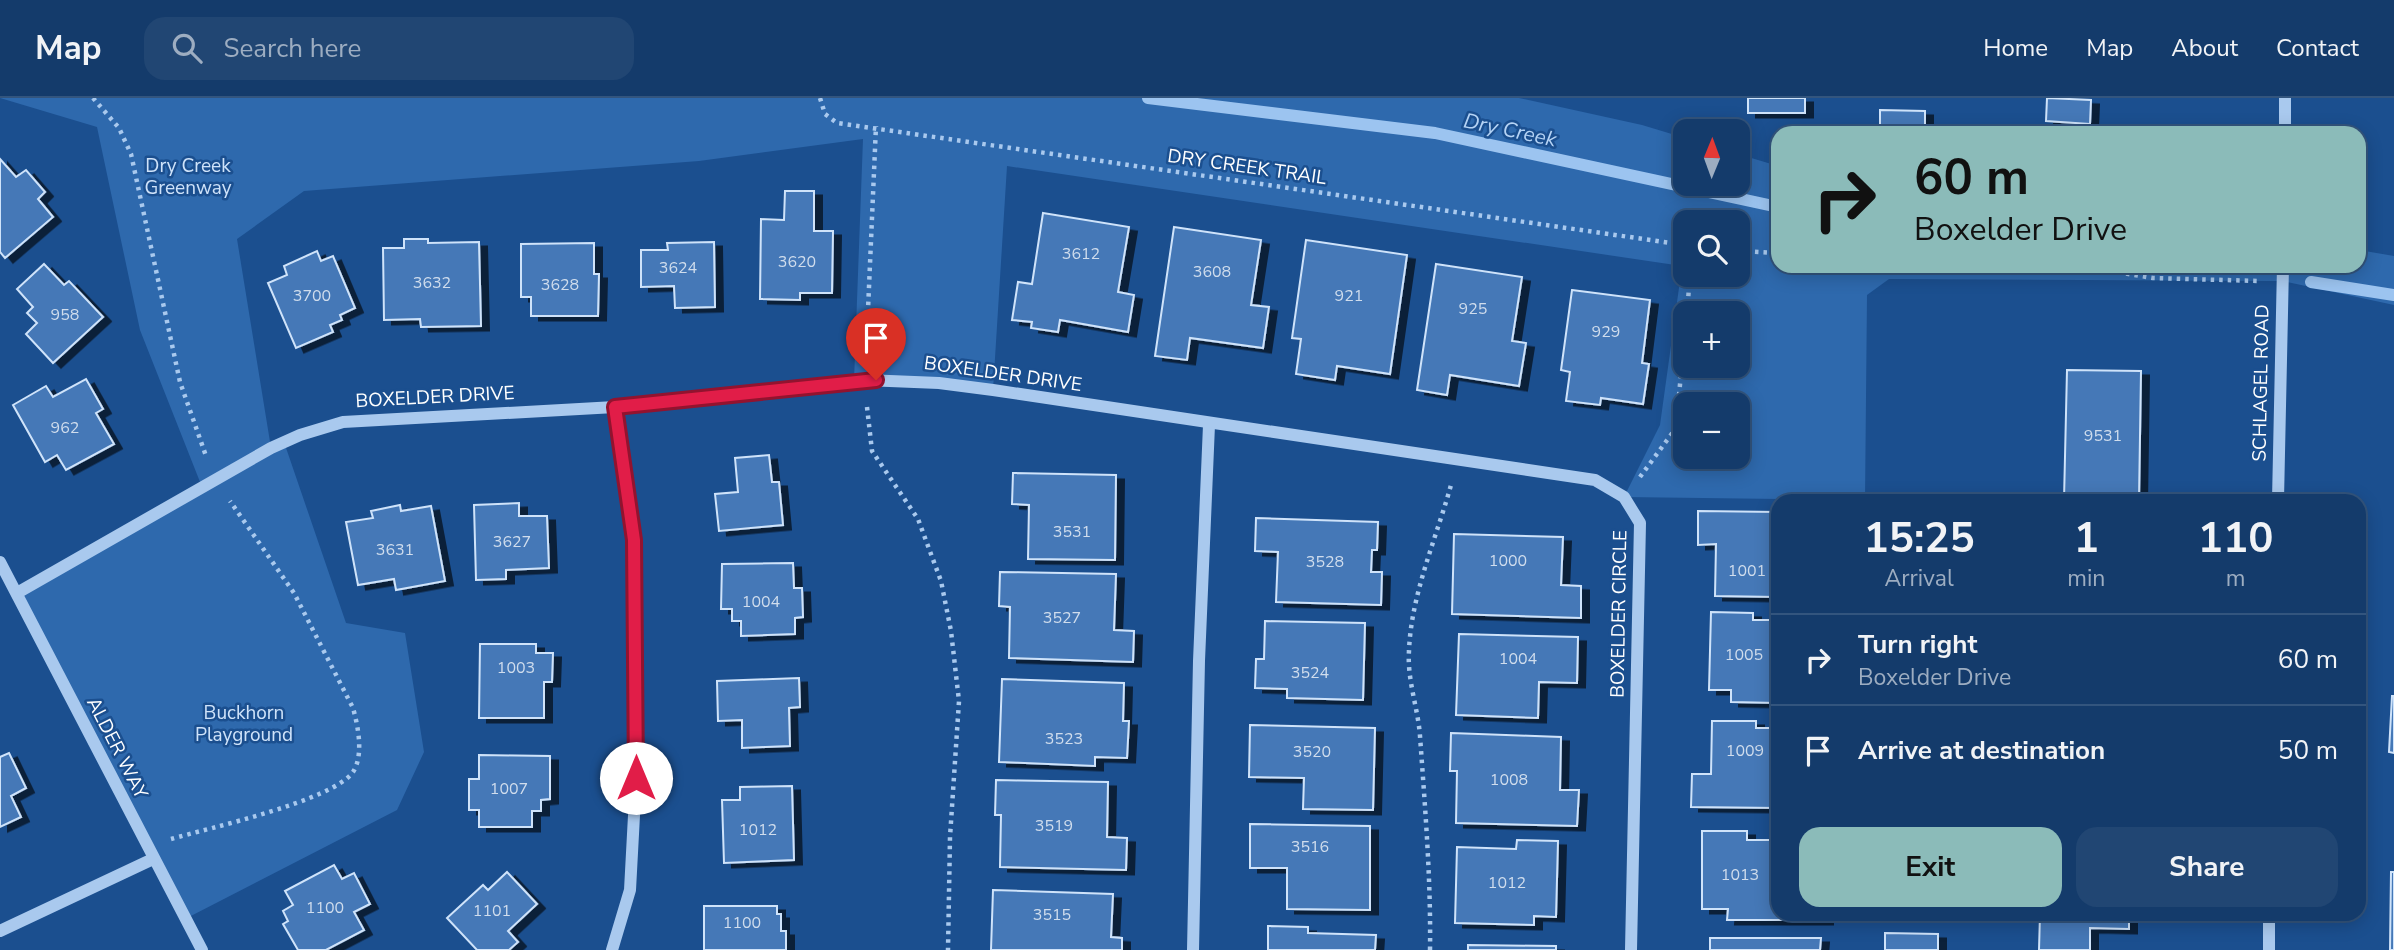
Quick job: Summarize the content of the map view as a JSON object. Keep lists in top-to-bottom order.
{
  "streets": {
    "street": [
      "BOXELDER DRIVE",
      "SCHLAGEL ROAD",
      "BOXELDER CIRCLE",
      "ALDER WAY"
    ],
    "path": ["DRY CREEK TRAIL"]
  },
  "crossings": [
    ["BOXELDER DRIVE", "ALDER WAY"]
  ],
  "water": ["Dry Creek"],
  "parks": ["Dry Creek Greenway", "Buckhorn Playground"],
  "house_numbers": [
    "3612",
    "3620",
    "3624",
    "3608",
    "3632",
    "3628",
    "3700",
    "921",
    "925",
    "958",
    "929",
    "962",
    "9531",
    "3531",
    "3627",
    "3631",
    "1000",
    "3528",
    "1001",
    "1004",
    "3527",
    "1005",
    "1004",
    "1003",
    "3524",
    "3523",
    "1009",
    "3520",
    "1008",
    "1007",
    "3519",
    "1012",
    "3516",
    "1013",
    "1012",
    "1100",
    "1101",
    "3515",
    "1100"
  ],
  "north": "top",
  "page": {
    "header": "Map",
    "search": "Search here",
    "nav": [
      "Home",
      "Map",
      "About",
      "Contact"
    ],
    "map_buttons": ["+", "−"],
    "turn": ["60 m", "Boxelder Drive"],
    "eta": [
      "15:25",
      "Arrival",
      "1",
      "min",
      "110",
      "m"
    ],
    "list": [
      {
        "name": "Turn right",
        "note": "Boxelder Drive",
        "value": "60 m"
      },
      {
        "name": "Arrive at destination",
        "value": "50 m"
      }
    ],
    "buttons": ["Exit", "Share"]
  }
}
